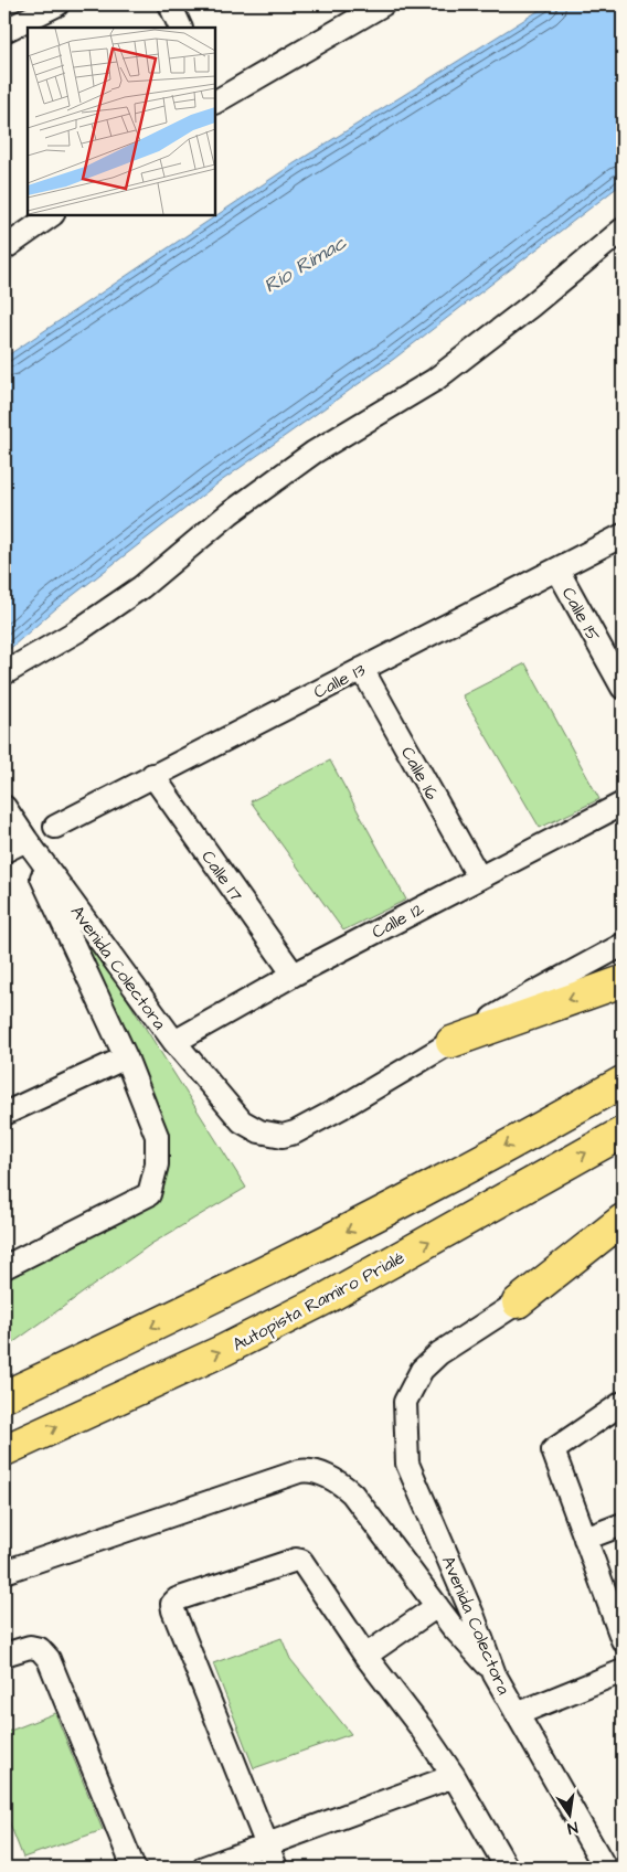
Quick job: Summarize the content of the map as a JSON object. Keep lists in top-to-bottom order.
{
  "streets": {
    "highway": ["Autopista Ramiro Prialé"],
    "street": [
      "Calle 15",
      "Calle 13",
      "Calle 16",
      "Calle 17",
      "Calle 12",
      "Avenida Colectora"
    ]
  },
  "crossings": [
    ["Calle 15", "Calle 13"],
    ["Calle 13", "Calle 16"],
    ["Calle 13", "Calle 17"],
    ["Calle 16", "Calle 12"],
    ["Calle 17", "Calle 12"],
    ["Calle 12", "Avenida Colectora"]
  ],
  "water": ["Río Rímac"],
  "north": "bottom"
}
